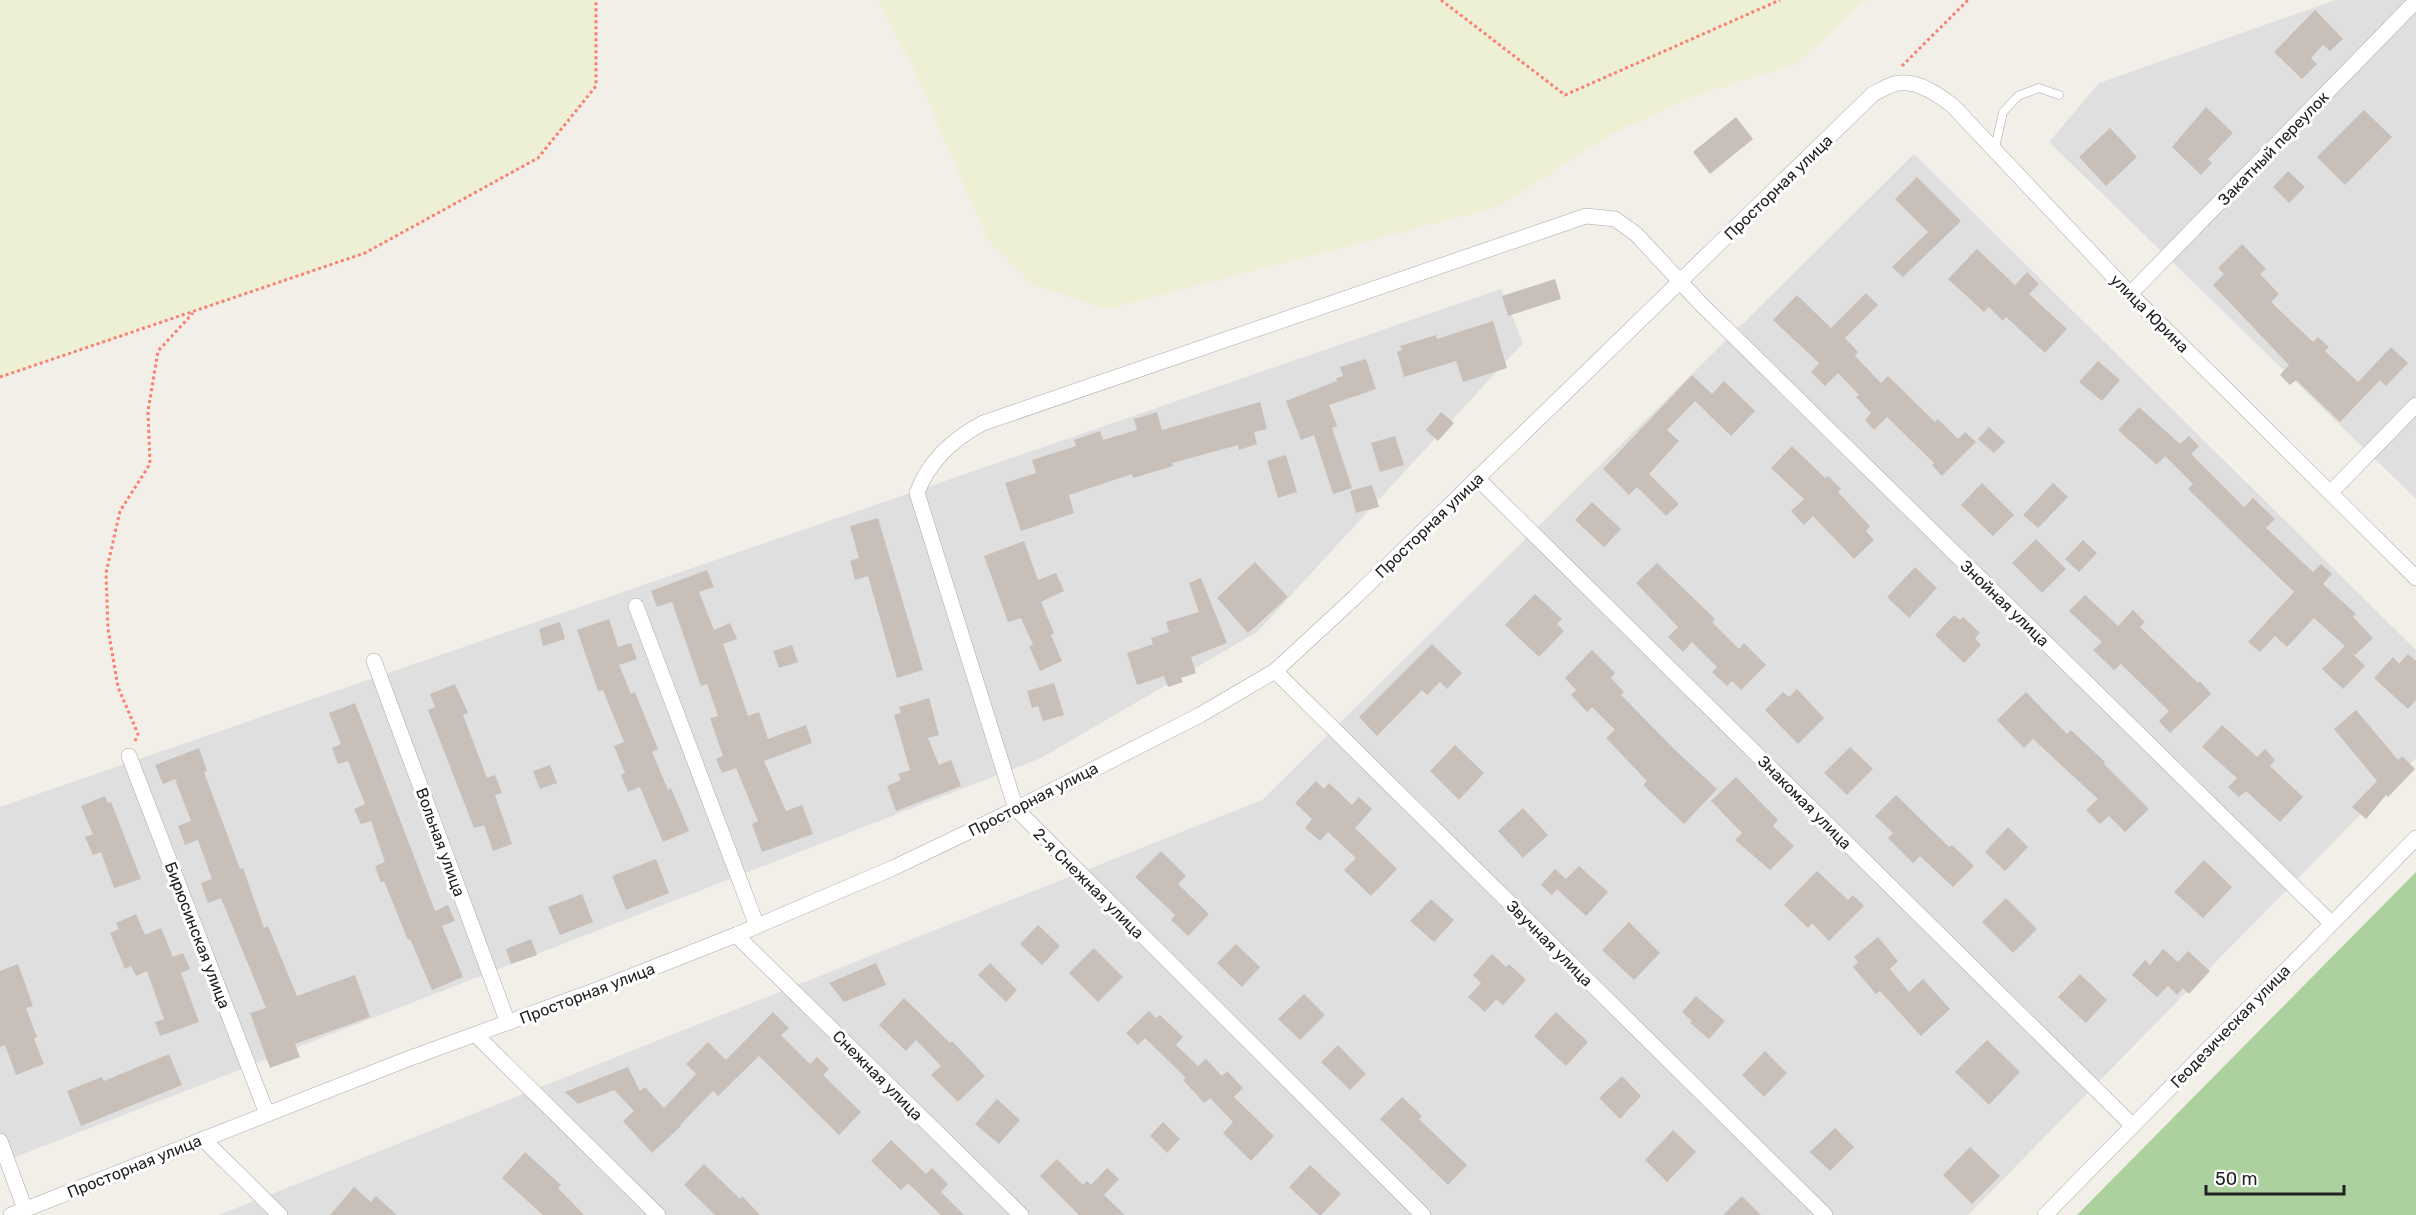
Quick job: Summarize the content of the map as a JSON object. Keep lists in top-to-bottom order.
{
  "streets": {
    "street": [
      "Закатный переулок",
      "Просторная улица",
      "улица Юрина",
      "Знойная улица",
      "Знакомая улица",
      "Вольная улица",
      "2-я Снежная улица",
      "Бирюсинская улица",
      "Звучная улица",
      "Геодезическая улица",
      "Снежная улица"
    ]
  },
  "crossings": [
    ["Закатный переулок", "улица Юрина"],
    ["Просторная улица", "улица Юрина"],
    ["Просторная улица", "Знойная улица"],
    ["Просторная улица", "Знакомая улица"],
    ["Просторная улица", "Вольная улица"],
    ["Просторная улица", "2-я Снежная улица"],
    ["Просторная улица", "Бирюсинская улица"],
    ["Просторная улица", "Звучная улица"],
    ["Просторная улица", "Снежная улица"],
    ["Знойная улица", "2-я Снежная улица"],
    ["Знойная улица", "Геодезическая улица"],
    ["Знакомая улица", "Геодезическая улица"]
  ],
  "scale_bar": "50 m"
}
